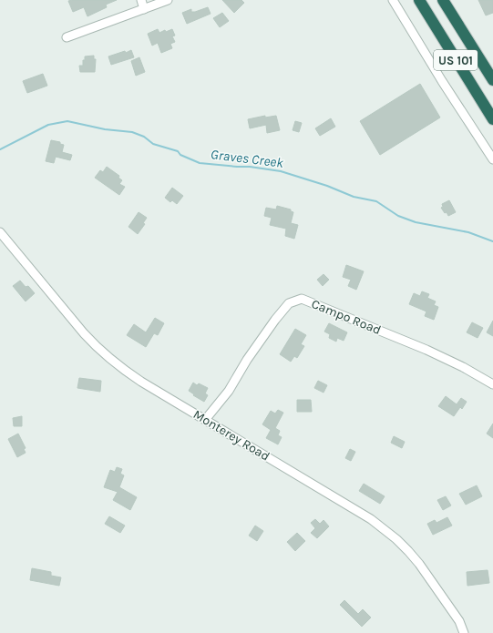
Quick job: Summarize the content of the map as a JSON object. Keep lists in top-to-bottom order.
{
  "streets": {
    "highway": ["US 101"],
    "street": ["Campo Road", "Monterey Road"]
  },
  "crossings": [
    ["Campo Road", "Monterey Road"]
  ],
  "water": ["Graves Creek"]
}
